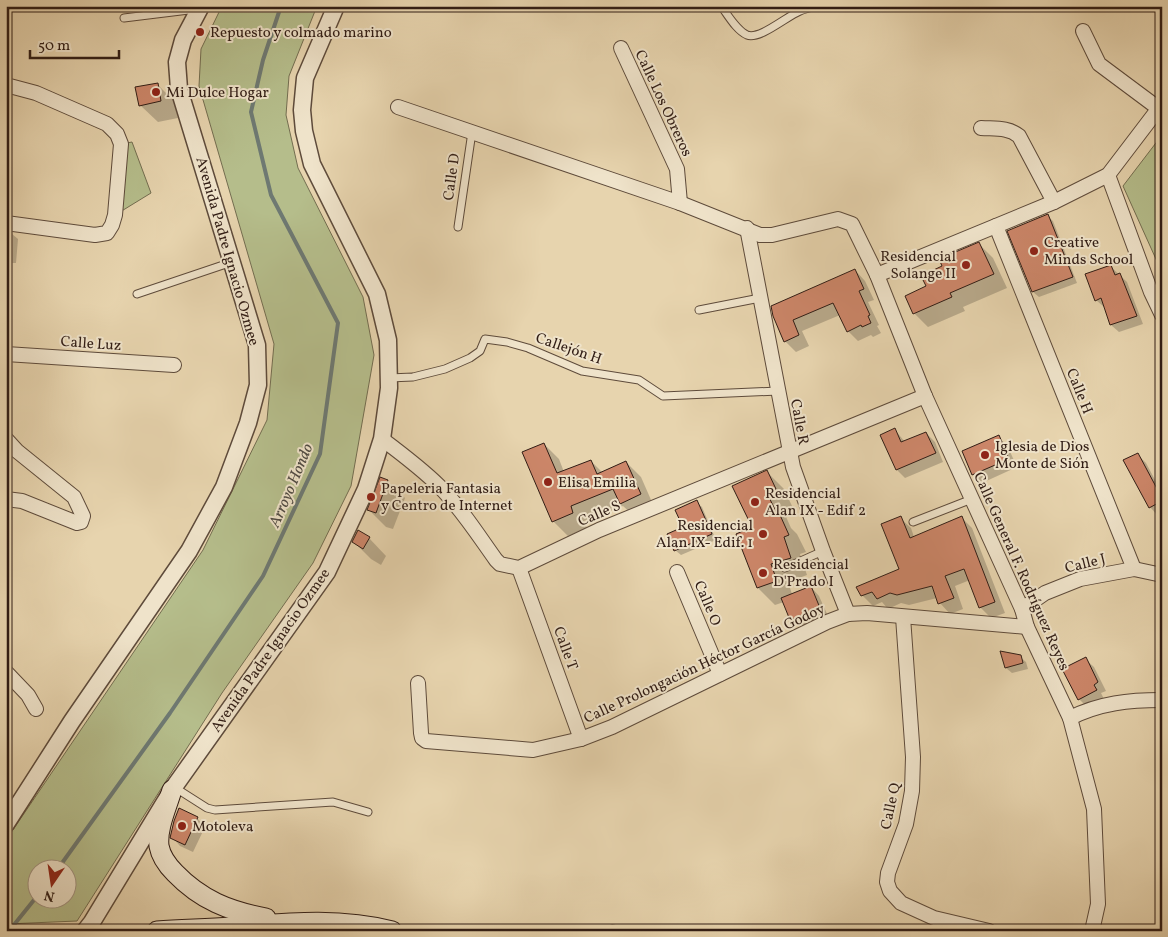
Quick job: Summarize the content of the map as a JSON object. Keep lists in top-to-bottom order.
{
  "streets": {
    "street": [
      "Calle Los Obreros",
      "Avenida Padre Ignacio Ozmee",
      "Calle Luz",
      "Calle H",
      "Calle R",
      "Calle S",
      "Calle J",
      "Calle General F. Rodríguez Reyes",
      "Calle O",
      "Calle T",
      "Calle Prolongación Héctor García Godoy",
      "Calle Q"
    ],
    "lane": ["Calle D", "Callejón H"]
  },
  "crossings": [
    ["Avenida Padre Ignacio Ozmee", "Callejón H"],
    ["Callejón H", "Calle R"],
    ["Calle H", "Calle J"],
    ["Calle R", "Calle S"],
    ["Calle R", "Calle General F. Rodríguez Reyes"],
    ["Calle R", "Calle Prolongación Héctor García Godoy"],
    ["Calle S", "Calle General F. Rodríguez Reyes"],
    ["Calle S", "Calle T"],
    ["Calle J", "Calle General F. Rodríguez Reyes"],
    ["Calle General F. Rodríguez Reyes", "Calle Prolongación Héctor García Godoy"],
    ["Calle O", "Calle Prolongación Héctor García Godoy"],
    ["Calle T", "Calle Prolongación Héctor García Godoy"],
    ["Calle Prolongación Héctor García Godoy", "Calle Q"]
  ],
  "water": ["Arroyo Hondo"],
  "places": [
    "Repuesto y colmado marino",
    "Mi Dulce Hogar",
    "Creative Minds School",
    "Residencial Solange II",
    "Iglesia de Dios Monte de Sión",
    "Elisa Emilia",
    "Papeleria Fantasia y Centro de Internet",
    "Residencial Alan IX - Edif 2",
    "Residencial Alan IX- Edif. 1",
    "Residencial D'Prado I",
    "Motoleva"
  ],
  "scale_bar": "50 m",
  "north": "bottom"
}
